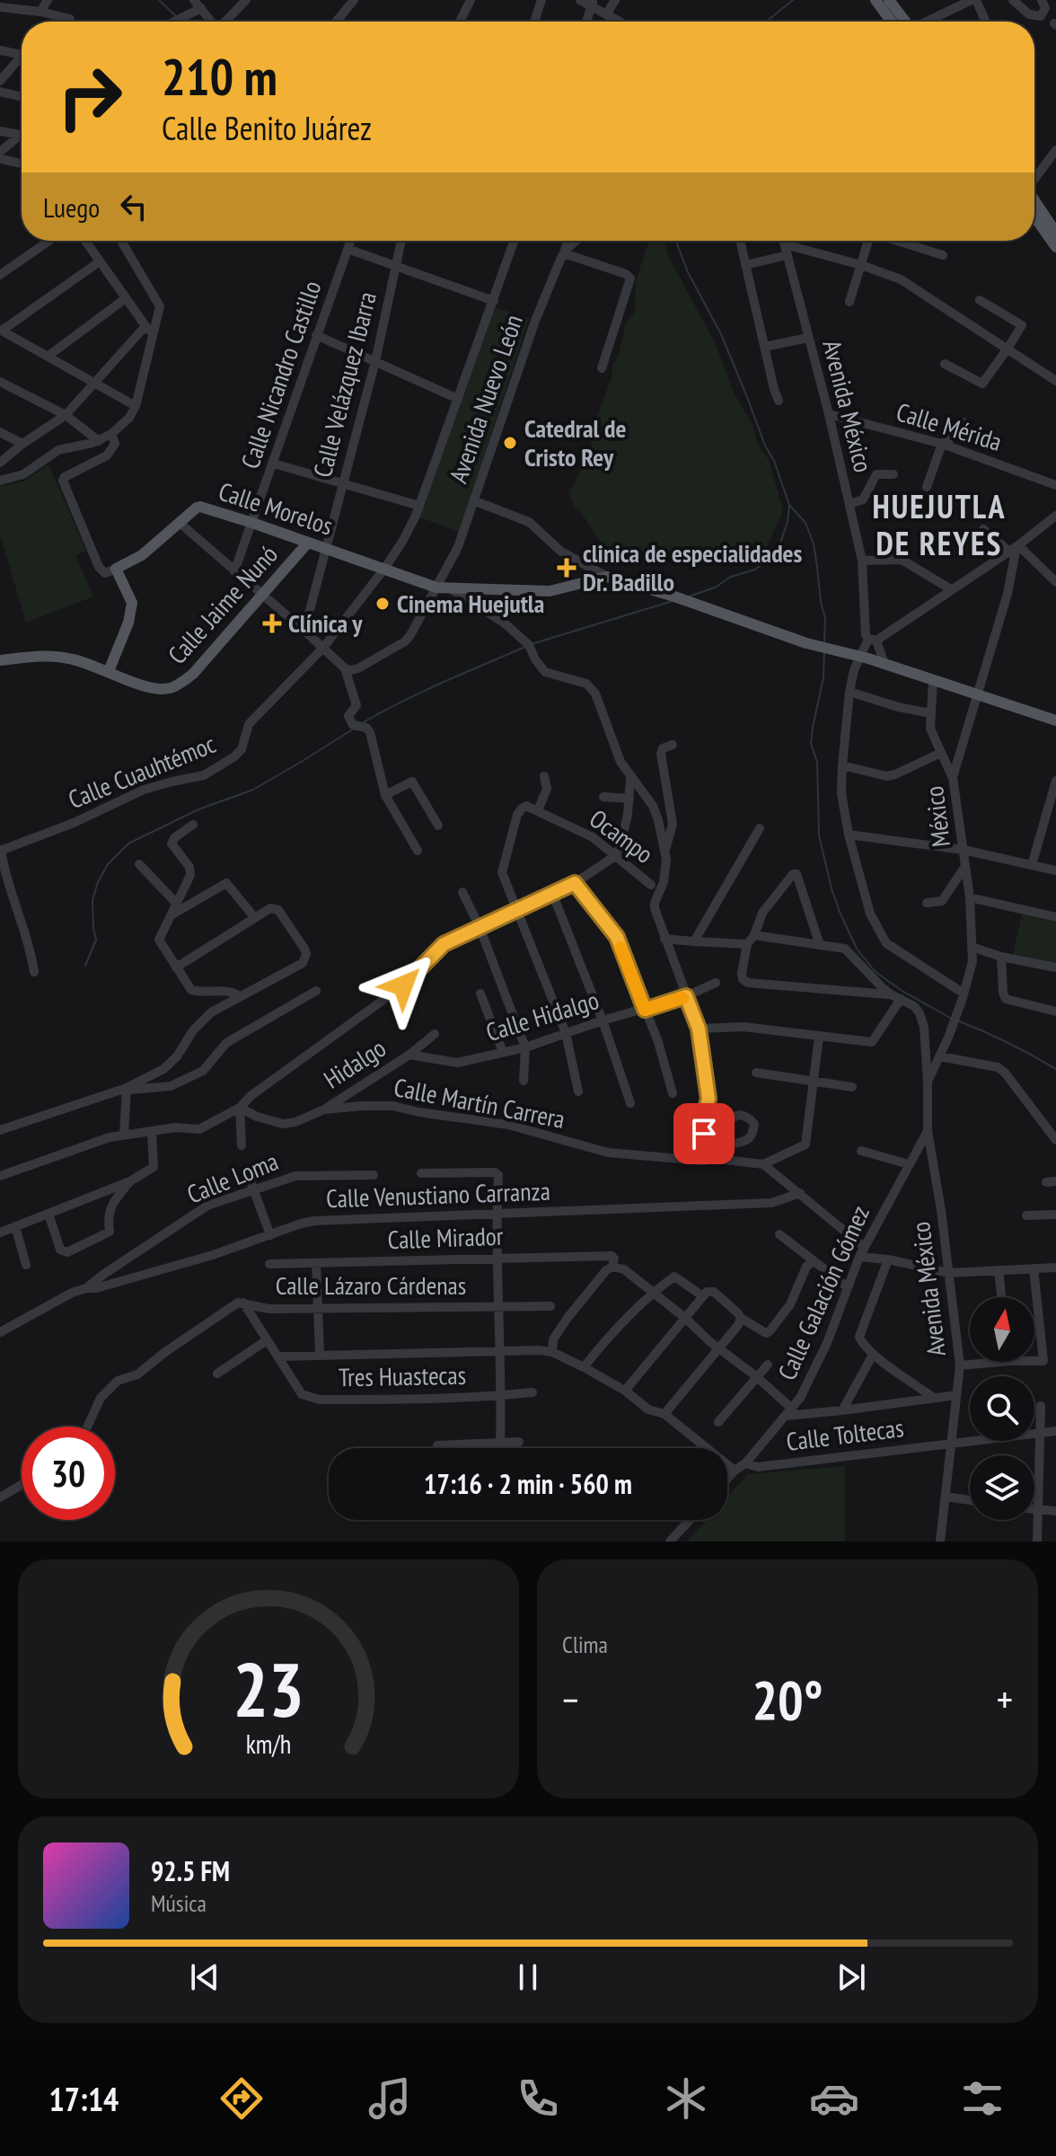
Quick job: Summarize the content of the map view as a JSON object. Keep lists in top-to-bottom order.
{
  "streets": {
    "main road": ["Calle Morelos", "Calle Jaime Nunó"],
    "street": [
      "Calle Nicandro Castillo",
      "Calle Velázquez Ibarra",
      "Avenida Nuevo León",
      "Avenida México",
      "Calle Mérida",
      "Calle Cuauhtémoc",
      "México",
      "Ocampo",
      "Calle Hidalgo",
      "Hidalgo",
      "Calle Martín Carrera",
      "Calle Loma",
      "Calle Venustiano Carranza",
      "Calle Mirador",
      "Calle Lázaro Cárdenas",
      "Calle Galación Gómez",
      "Tres Huastecas",
      "Calle Toltecas"
    ]
  },
  "crossings": [
    ["Calle Nicandro Castillo", "Calle Morelos"],
    ["Calle Velázquez Ibarra", "Calle Morelos"],
    ["Avenida Nuevo León", "Calle Morelos"],
    ["Avenida México", "Calle Mérida"],
    ["Avenida México", "México"],
    ["Avenida México", "Calle Galación Gómez"],
    ["Avenida México", "Calle Toltecas"],
    ["Calle Morelos", "Calle Jaime Nunó"],
    ["Calle Morelos", "Calle Cuauhtémoc"],
    ["Calle Hidalgo", "Hidalgo"],
    ["Hidalgo", "Calle Martín Carrera"],
    ["Calle Loma", "Calle Venustiano Carranza"],
    ["Calle Lázaro Cárdenas", "Tres Huastecas"],
    ["Calle Galación Gómez", "Calle Toltecas"]
  ],
  "districts": ["HUEJUTLA DE REYES"],
  "places": {
    "other": ["Catedral de Cristo Rey", "Cinema Huejutla"],
    "health": ["clinica de especialidades Dr. Badillo", "Clínica y"]
  },
  "north": "top",
  "page": {
    "turn": ["210 m", "Calle Benito Juárez"],
    "then": "Luego",
    "limit": "30",
    "trip": "17:16 · 2 min · 560 m",
    "tile": "Clima",
    "heat": ["−", "20°", "+"],
    "song": ["92.5 FM", "Música"],
    "tabs": "17:14",
    "gauge": ["23", "km/h"]
  }
}
